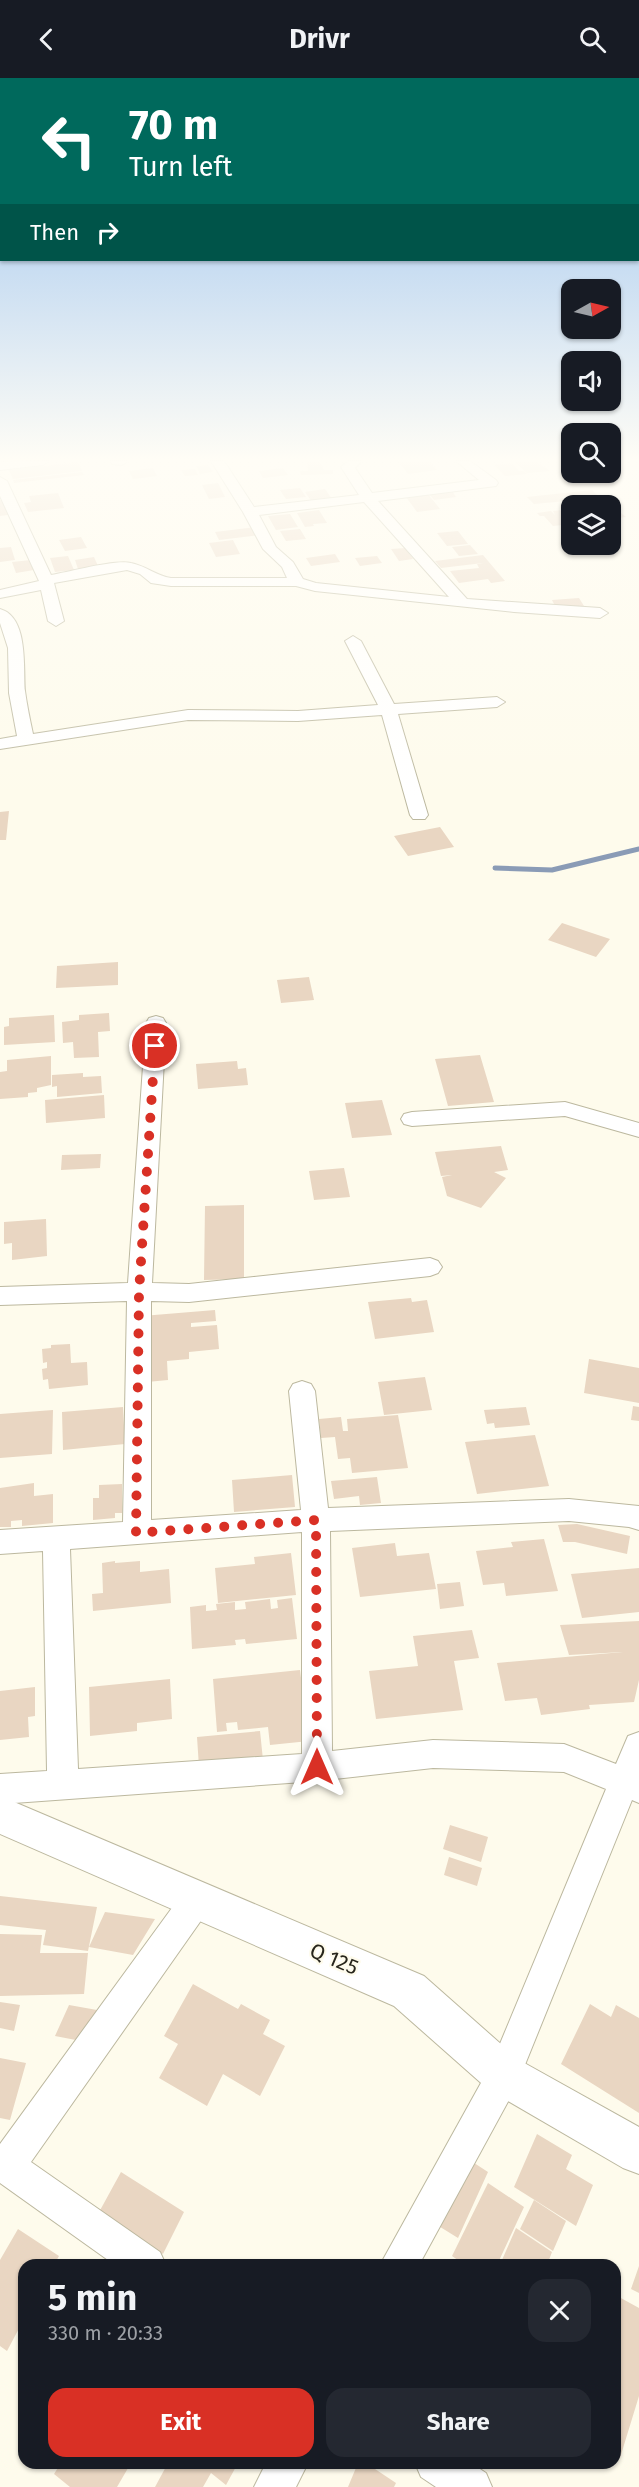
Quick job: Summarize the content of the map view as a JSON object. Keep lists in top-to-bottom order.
{
  "streets": {
    "street": ["Q 125"]
  },
  "north": "right",
  "page": {
    "header": "Drivr",
    "turn": ["70 m", "Turn left"],
    "then": "Then",
    "heading": ["5 min", "330 m · 20:33"],
    "buttons": ["Exit", "Share"]
  }
}
